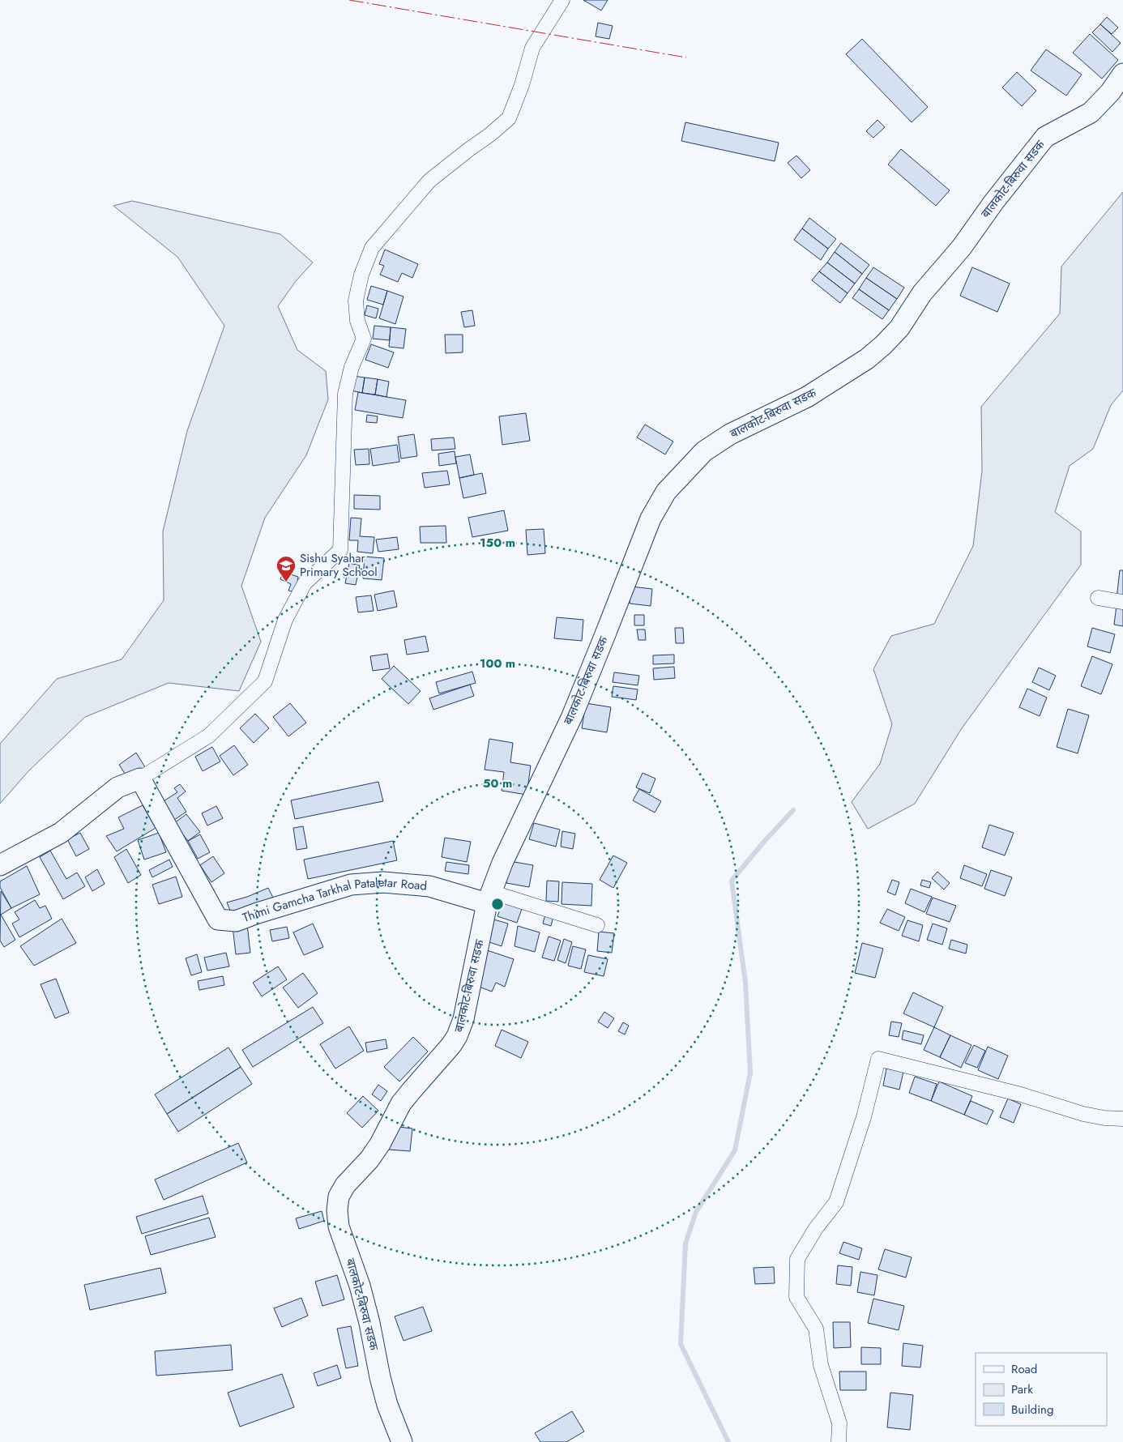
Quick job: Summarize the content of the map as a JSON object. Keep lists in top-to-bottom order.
{
  "streets": {
    "main road": ["बालकोट-बिरुवा सडक", "Thimi Gamcha Tarkhal Pataletar Road"]
  },
  "crossings": [
    ["बालकोट-बिरुवा सडक", "Thimi Gamcha Tarkhal Pataletar Road"]
  ],
  "places": {
    "school or university": ["Sishu Syahar Primary School"]
  },
  "legend": ["Road", "Park", "Building"],
  "rings": ["150 m", "100 m", "50 m"]
}
